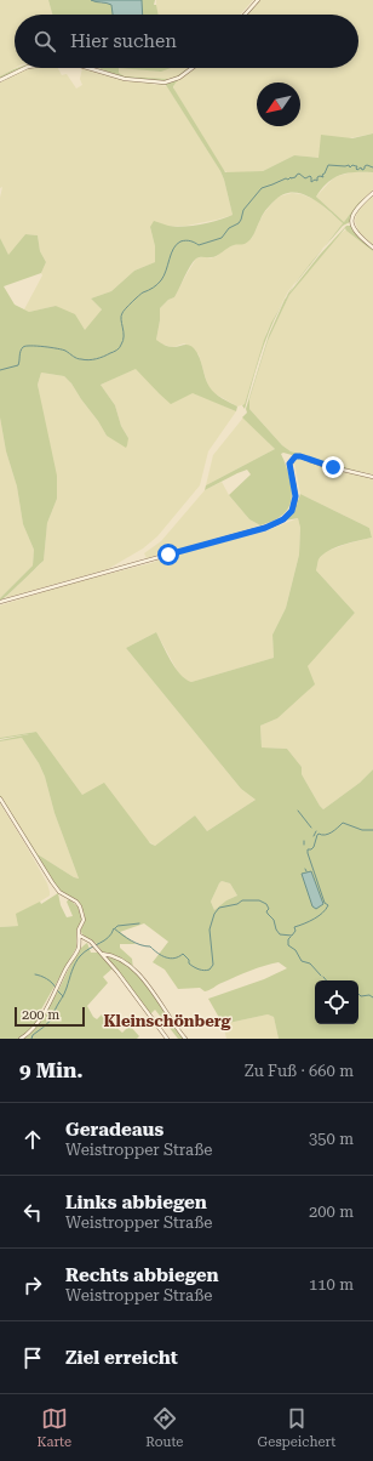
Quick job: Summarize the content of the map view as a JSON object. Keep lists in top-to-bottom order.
{
  "districts": ["Kleinschönberg"],
  "scale_bar": "200 m",
  "north": "bottom left",
  "page": {
    "search": "Hier suchen",
    "scale": "200 m",
    "heading": ["9 Min.", "Zu Fuß · 660 m"],
    "list": [
      ["Geradeaus", "Weistropper Straße", "350 m"],
      ["Links abbiegen", "Weistropper Straße", "200 m"],
      ["Rechts abbiegen", "Weistropper Straße", "110 m"],
      "Ziel erreicht"
    ],
    "nav": ["Karte", "Route", "Gespeichert"]
  }
}
